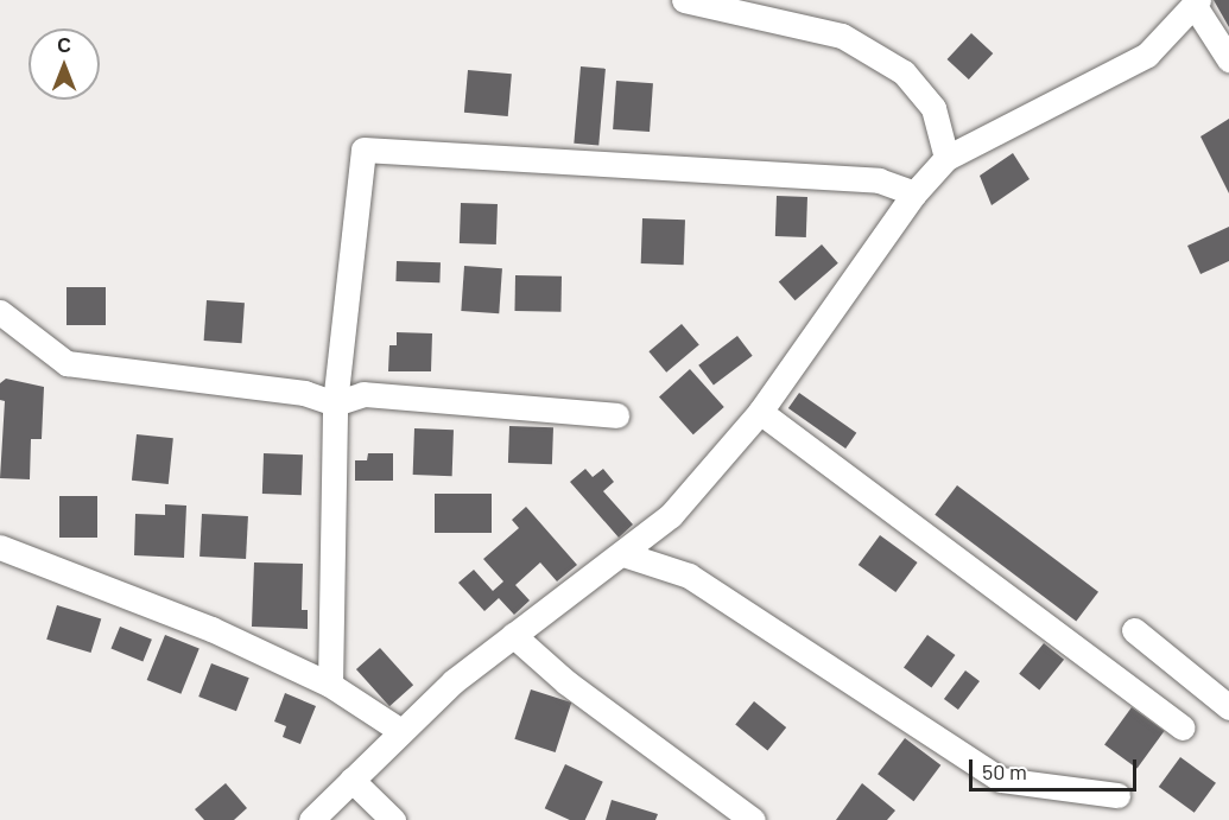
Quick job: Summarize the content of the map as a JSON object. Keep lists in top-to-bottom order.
{
  "scale_bar": "50 m",
  "north": "top"
}
